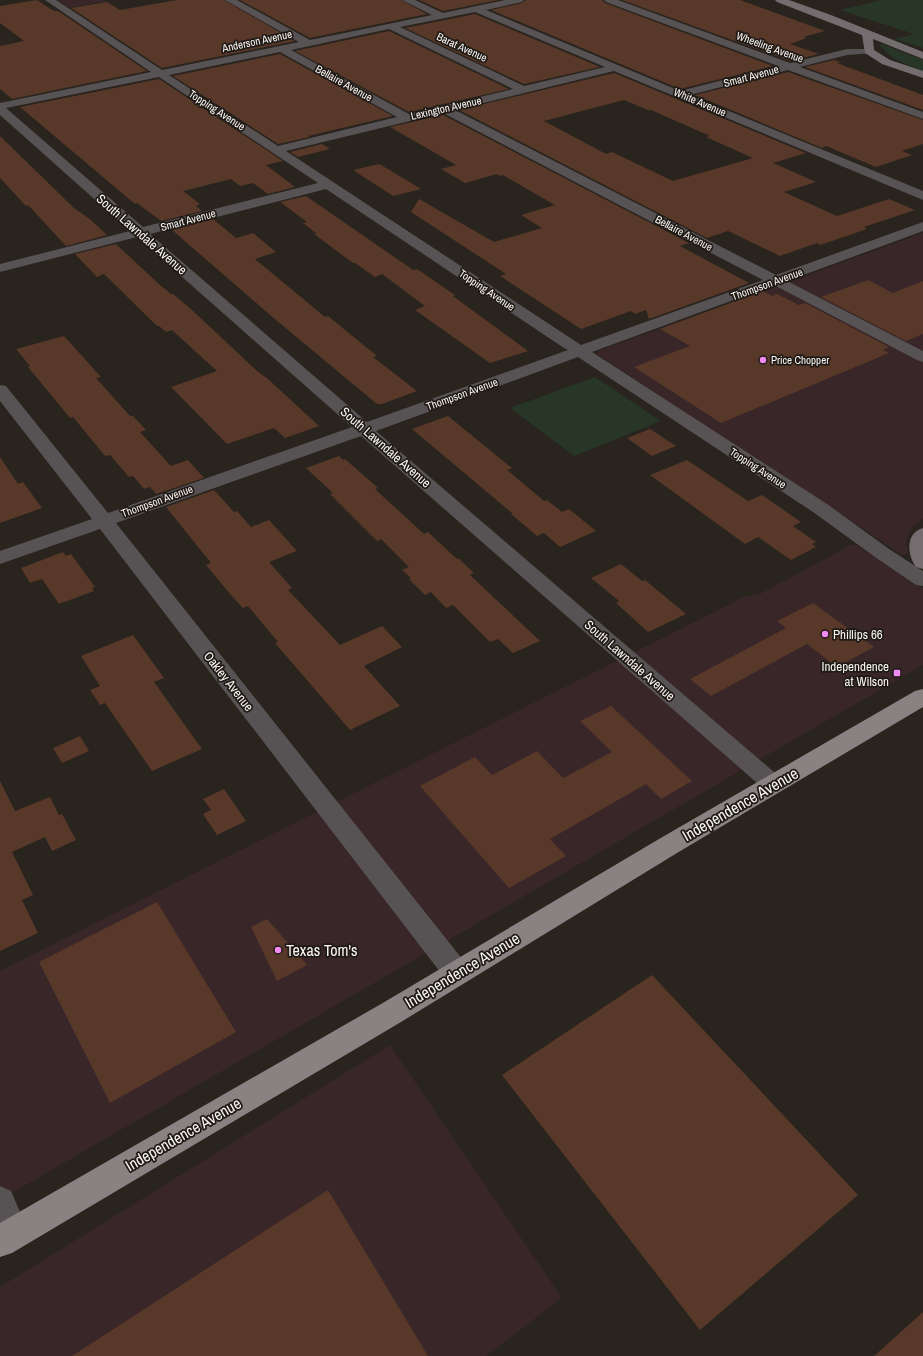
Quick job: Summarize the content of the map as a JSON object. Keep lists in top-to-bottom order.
{
  "streets": {
    "main road": ["Independence Avenue"],
    "street": [
      "Anderson Avenue",
      "Barat Avenue",
      "Wheeling Avenue",
      "Smart Avenue",
      "Bellaire Avenue",
      "White Avenue",
      "Lexington Avenue",
      "Topping Avenue",
      "South Lawndale Avenue",
      "Thompson Avenue",
      "Oakley Avenue"
    ]
  },
  "crossings": [
    ["Anderson Avenue", "Barat Avenue"],
    ["Anderson Avenue", "Bellaire Avenue"],
    ["Anderson Avenue", "White Avenue"],
    ["Anderson Avenue", "Topping Avenue"],
    ["Anderson Avenue", "South Lawndale Avenue"],
    ["Barat Avenue", "Lexington Avenue"],
    ["Wheeling Avenue", "Smart Avenue"],
    ["Smart Avenue", "White Avenue"],
    ["Smart Avenue", "Topping Avenue"],
    ["Smart Avenue", "South Lawndale Avenue"],
    ["Bellaire Avenue", "Lexington Avenue"],
    ["Bellaire Avenue", "Thompson Avenue"],
    ["White Avenue", "Lexington Avenue"],
    ["Lexington Avenue", "Topping Avenue"],
    ["Topping Avenue", "Thompson Avenue"],
    ["South Lawndale Avenue", "Thompson Avenue"],
    ["South Lawndale Avenue", "Independence Avenue"],
    ["Thompson Avenue", "Oakley Avenue"],
    ["Oakley Avenue", "Independence Avenue"]
  ],
  "places": {
    "other": ["Price Chopper", "Phillips 66", "Texas Tom's"],
    "transit": ["Independence at Wilson"]
  }
}
